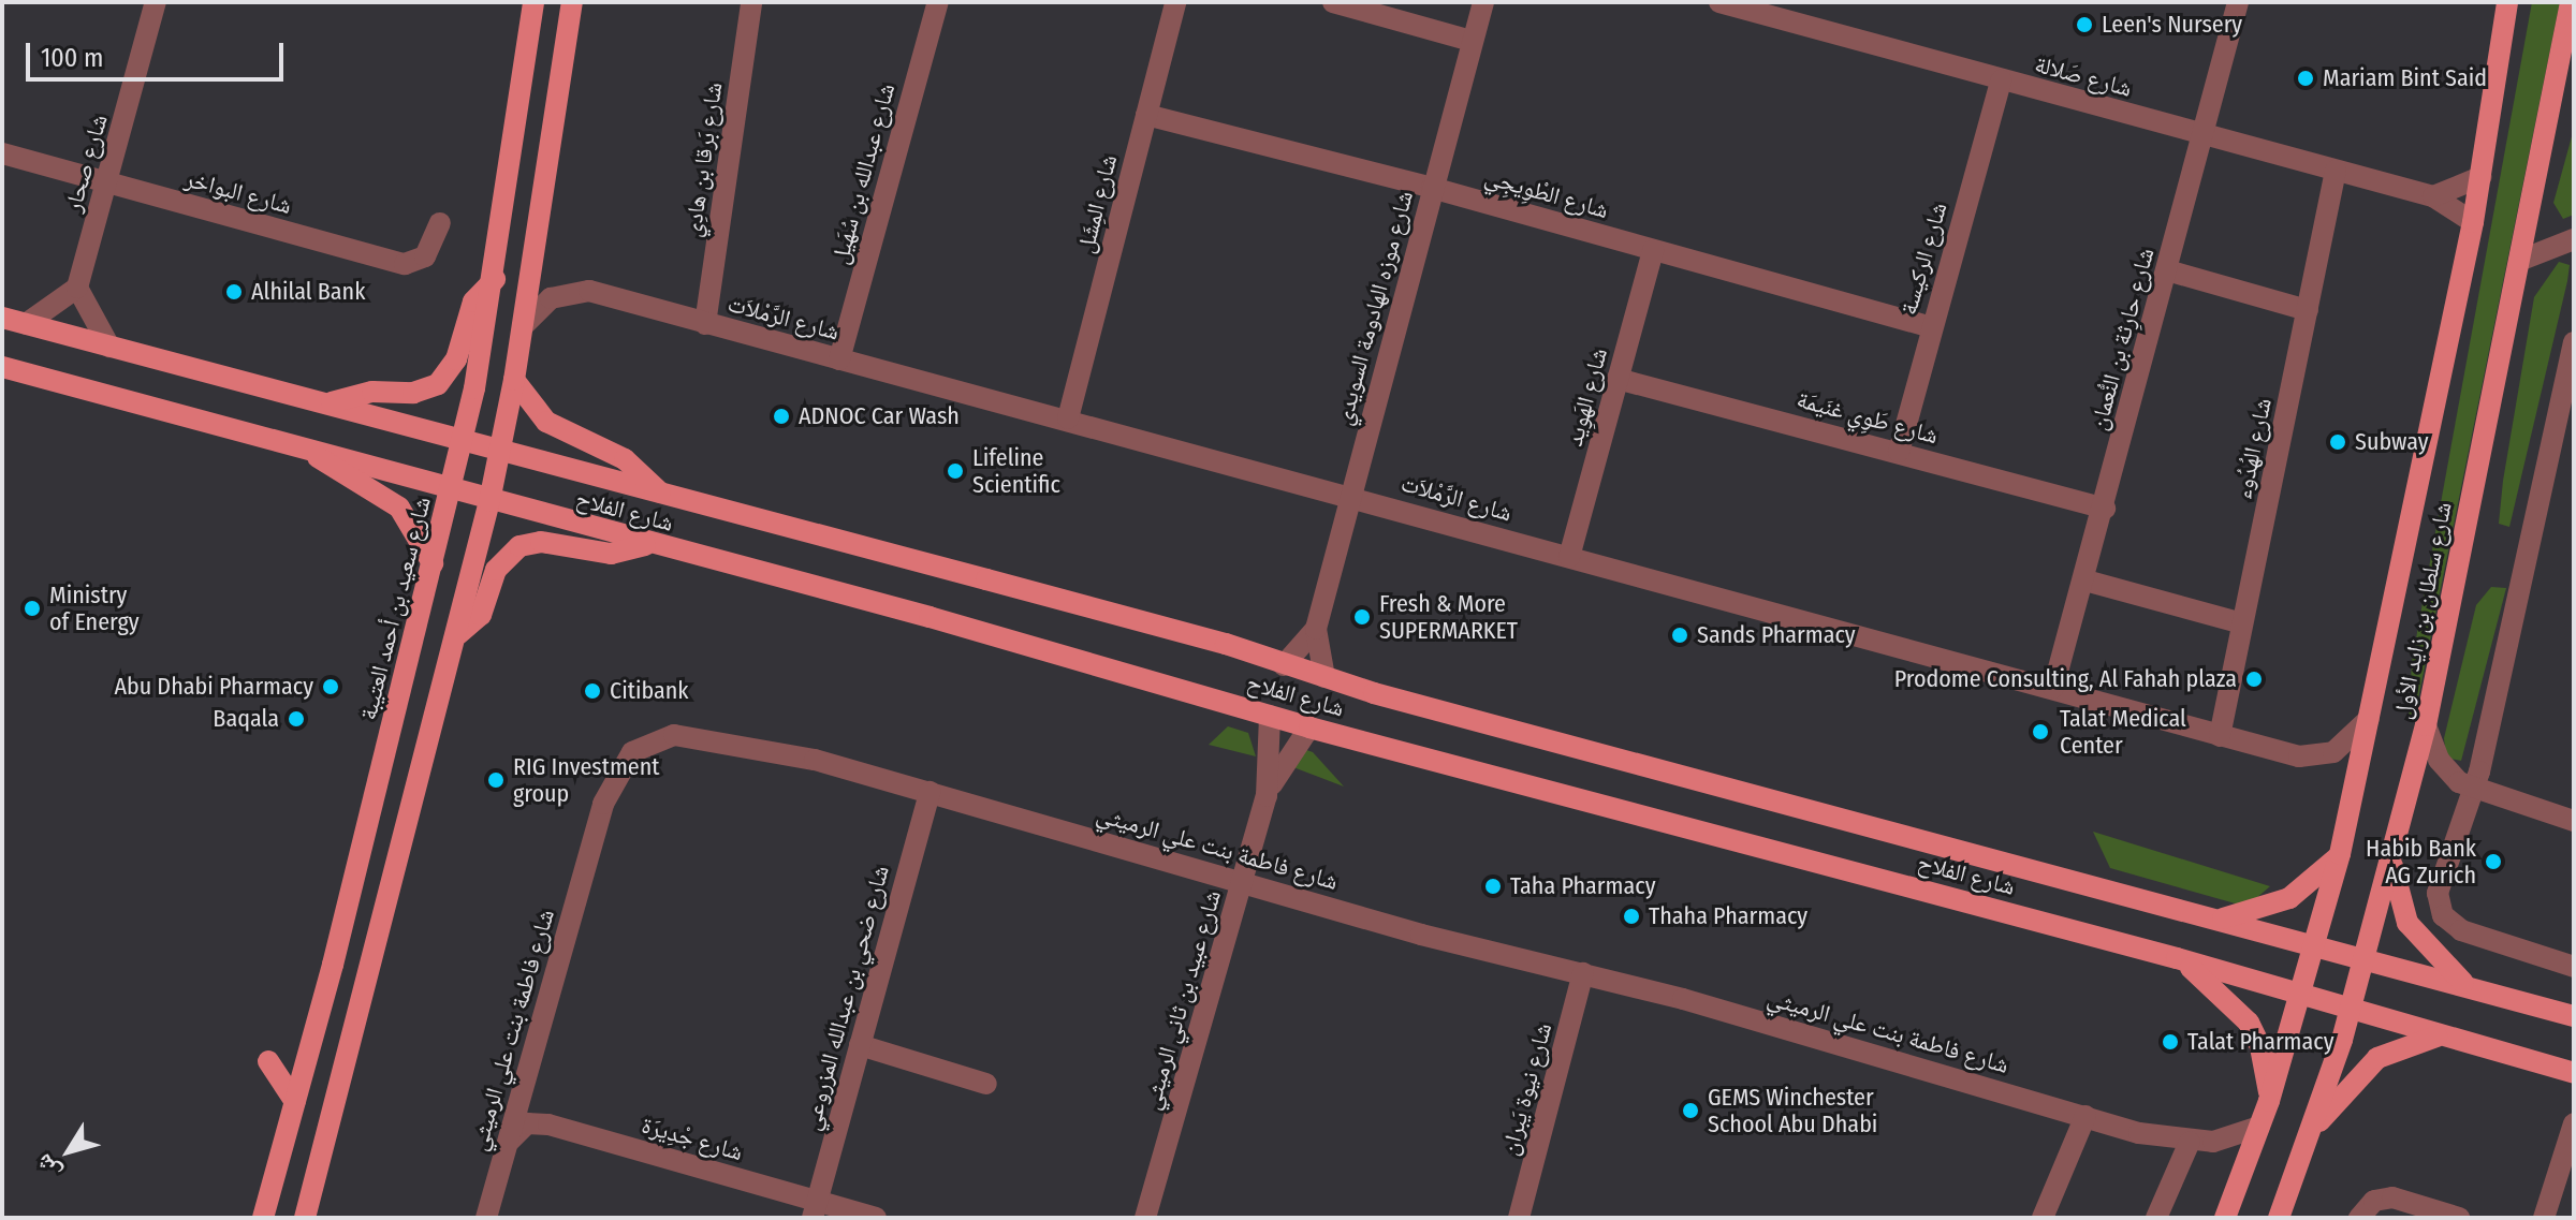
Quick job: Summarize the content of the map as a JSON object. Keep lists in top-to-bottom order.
{
  "streets": {
    "main road": ["شارع الفلاح", "شارع سعيد بن أحمد العتيبة", "شارع سلطان بن زايد الأول"],
    "street": [
      "شارع صَلالة",
      "شارع بَرقا بن هادِي",
      "شارع صحار",
      "شارع عبدالله بن سُهَيل",
      "شارع البواخر",
      "شارع الطْوِيجِي",
      "شارع المِشَل",
      "شارع الركيسة",
      "شارع موزه الهادومة السويدي",
      "شارع الرَّمْلاَت",
      "شارع حارِثة بن النُّعمان",
      "شارع الهَوِيد",
      "شارع طَوِي غنَيمَة",
      "شارع الهُدُوء",
      "شارع فاطمة بنت علي الرميثي",
      "شارع ضحي بن عبدالله المزروعي",
      "شارع عبيد بن ثاني الرميثي",
      "شارع نيوة يَبران",
      "شارع جْدِيرَة"
    ]
  },
  "crossings": [
    ["شارع صَلالة", "شارع الركيسة"],
    ["شارع صَلالة", "شارع حارِثة بن النُّعمان"],
    ["شارع صَلالة", "شارع الهُدُوء"],
    ["شارع صَلالة", "شارع سلطان بن زايد الأول"],
    ["شارع بَرقا بن هادِي", "شارع الرَّمْلاَت"],
    ["شارع صحار", "شارع البواخر"],
    ["شارع عبدالله بن سُهَيل", "شارع الرَّمْلاَت"],
    ["شارع الطْوِيجِي", "شارع المِشَل"],
    ["شارع الطْوِيجِي", "شارع الركيسة"],
    ["شارع الطْوِيجِي", "شارع موزه الهادومة السويدي"],
    ["شارع الطْوِيجِي", "شارع الهَوِيد"],
    ["شارع المِشَل", "شارع الرَّمْلاَت"],
    ["شارع الركيسة", "شارع طَوِي غنَيمَة"],
    ["شارع موزه الهادومة السويدي", "شارع الرَّمْلاَت"],
    ["شارع موزه الهادومة السويدي", "شارع الفلاح"],
    ["شارع الرَّمْلاَت", "شارع حارِثة بن النُّعمان"],
    ["شارع الرَّمْلاَت", "شارع الهَوِيد"],
    ["شارع الرَّمْلاَت", "شارع الهُدُوء"],
    ["شارع الرَّمْلاَت", "شارع سلطان بن زايد الأول"],
    ["شارع حارِثة بن النُّعمان", "شارع طَوِي غنَيمَة"],
    ["شارع الهَوِيد", "شارع طَوِي غنَيمَة"],
    ["شارع الفلاح", "شارع سعيد بن أحمد العتيبة"],
    ["شارع الفلاح", "شارع سلطان بن زايد الأول"],
    ["شارع الفلاح", "شارع عبيد بن ثاني الرميثي"],
    ["شارع سلطان بن زايد الأول", "شارع فاطمة بنت علي الرميثي"],
    ["شارع فاطمة بنت علي الرميثي", "شارع ضحي بن عبدالله المزروعي"],
    ["شارع فاطمة بنت علي الرميثي", "شارع عبيد بن ثاني الرميثي"],
    ["شارع فاطمة بنت علي الرميثي", "شارع نيوة يَبران"],
    ["شارع فاطمة بنت علي الرميثي", "شارع جْدِيرَة"],
    ["شارع ضحي بن عبدالله المزروعي", "شارع جْدِيرَة"]
  ],
  "places": [
    "Leen's Nursery",
    "Mariam Bint Said",
    "Alhilal Bank",
    "ADNOC Car Wash",
    "Subway",
    "Lifeline Scientific",
    "Ministry of Energy",
    "Fresh & More SUPERMARKET",
    "Sands Pharmacy",
    "Prodome Consulting, Al Fahah plaza",
    "Abu Dhabi Pharmacy",
    "Citibank",
    "Baqala",
    "Talat Medical Center",
    "RIG Investment group",
    "Habib Bank AG Zurich",
    "Taha Pharmacy",
    "Thaha Pharmacy",
    "Talat Pharmacy",
    "GEMS Winchester School Abu Dhabi"
  ],
  "scale_bar": "100 m",
  "north": "bottom left"
}
